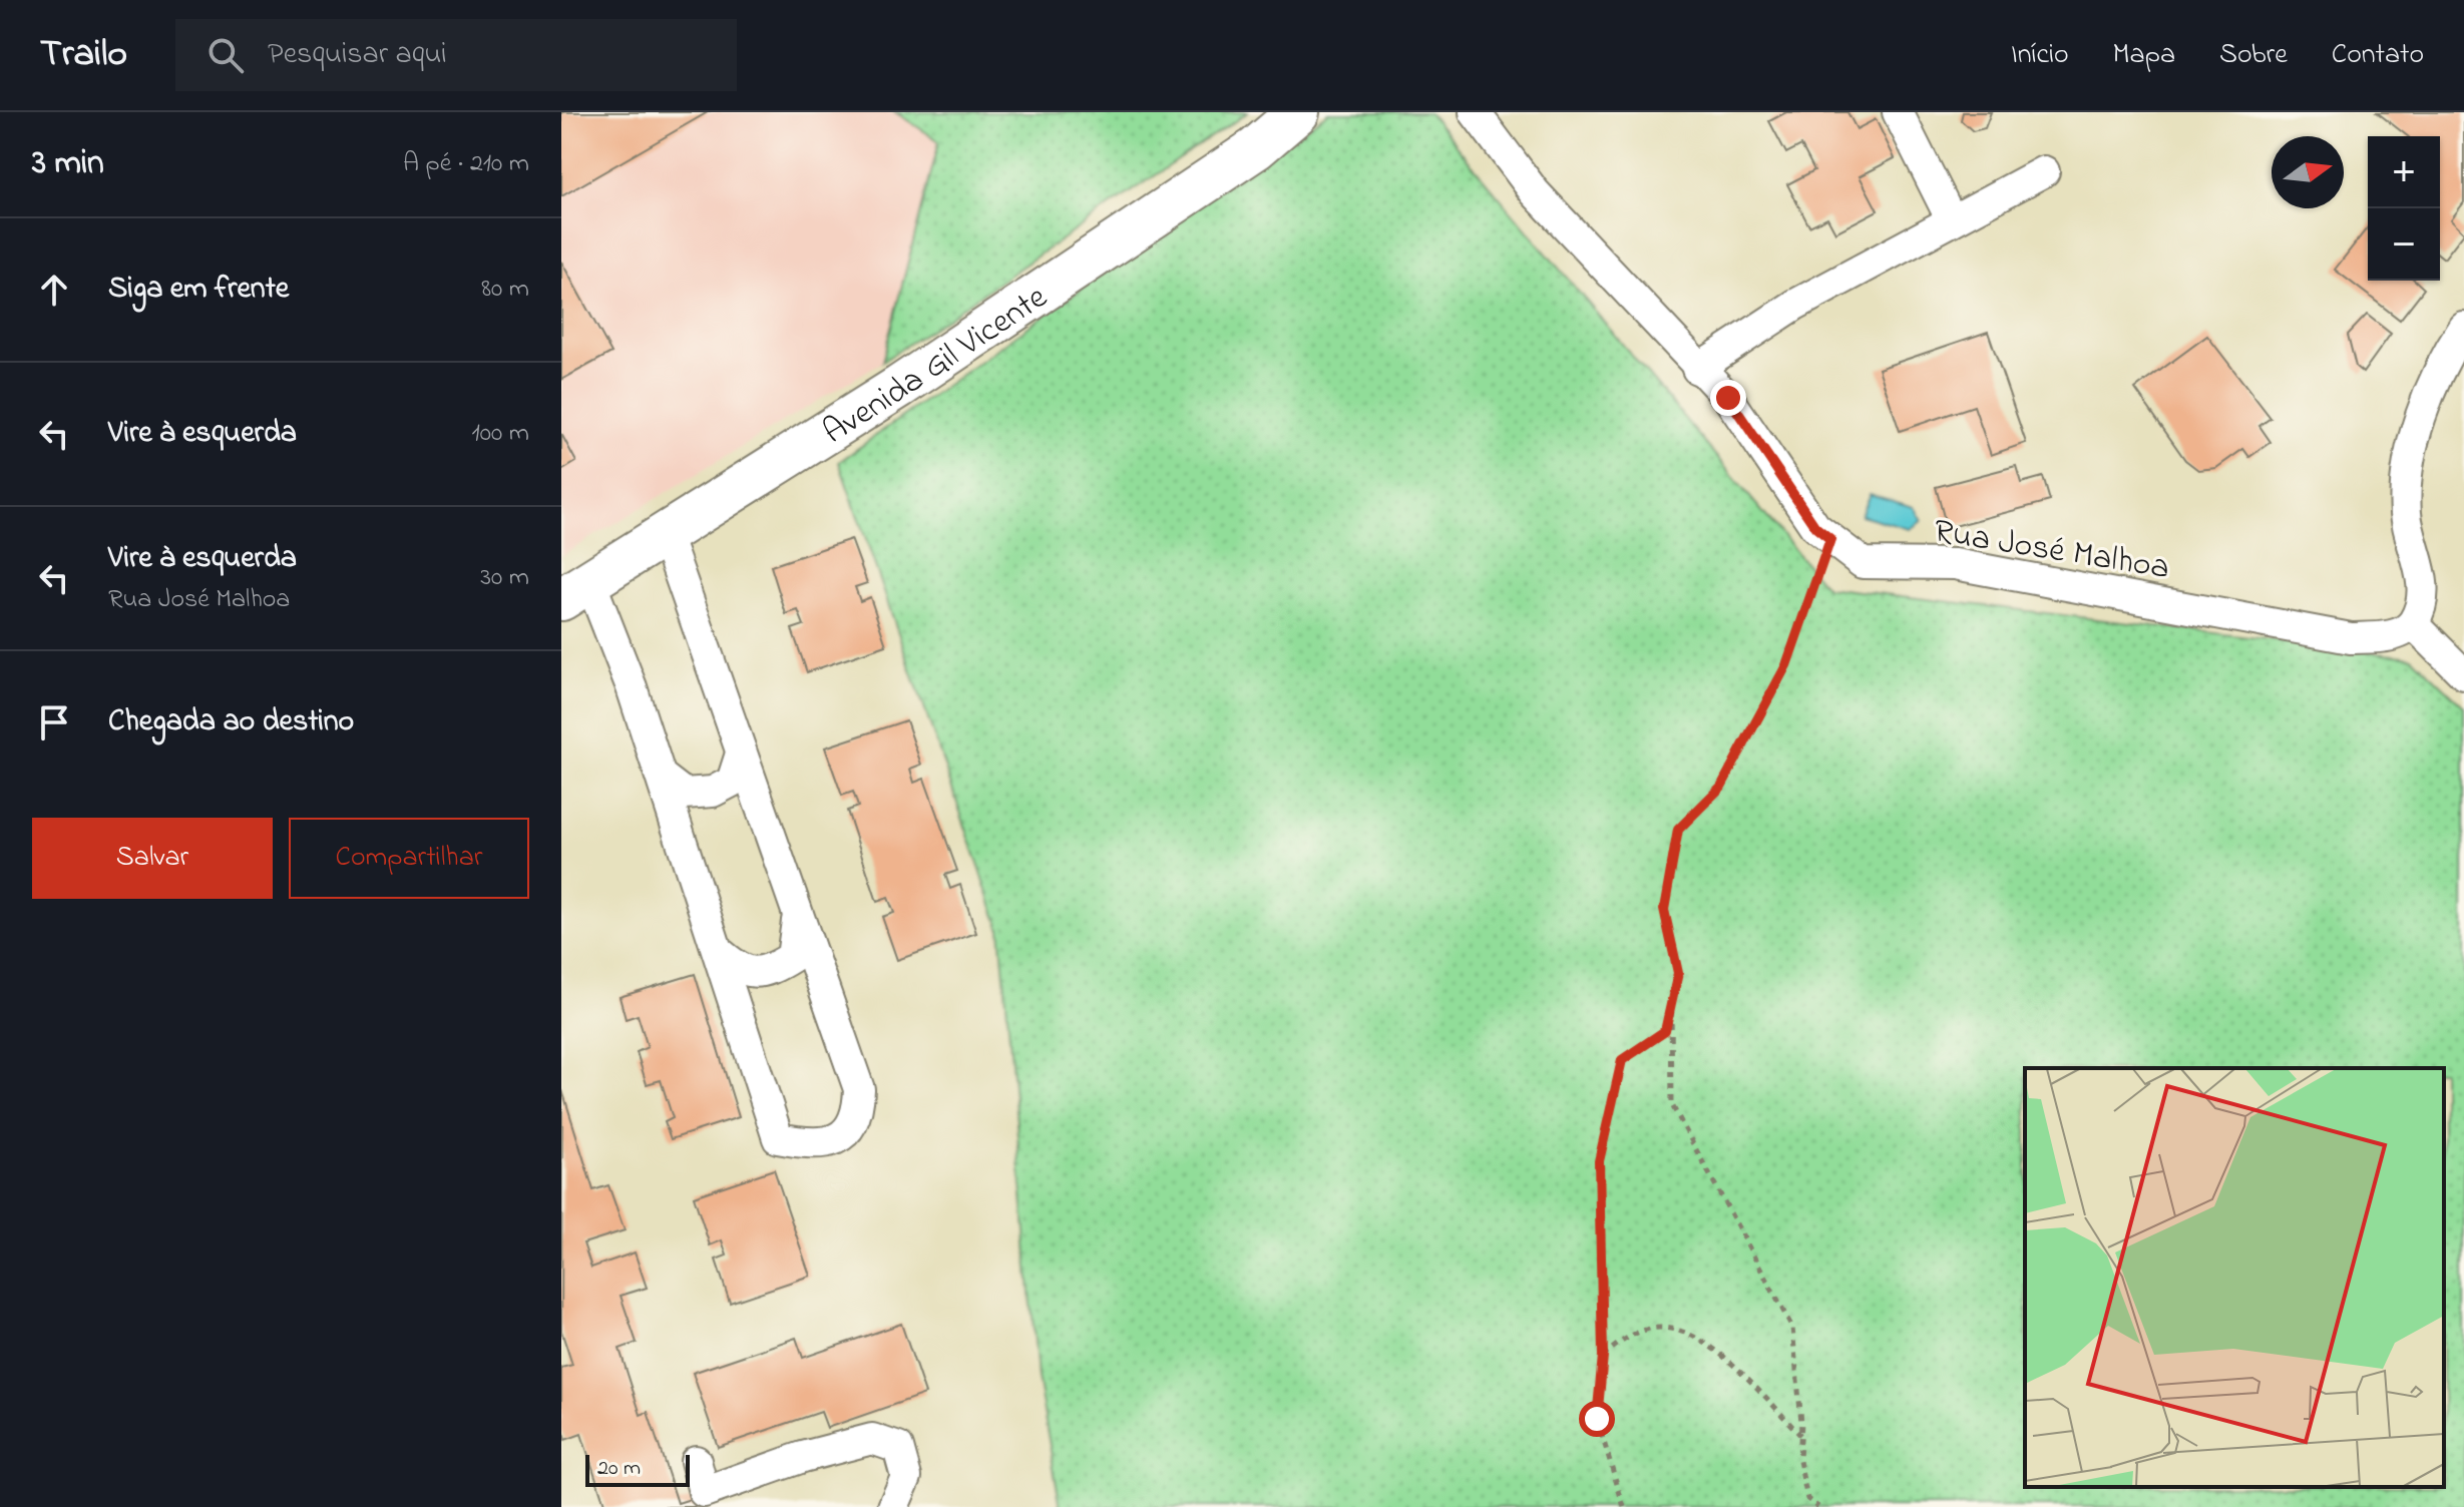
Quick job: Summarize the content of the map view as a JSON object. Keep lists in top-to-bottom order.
{
  "streets": {
    "street": ["Avenida Gil Vicente", "Rua José Malhoa"]
  },
  "scale_bar": "20 m",
  "north": "right",
  "page": {
    "header": "Trailo",
    "search": "Pesquisar aqui",
    "nav": [
      "Início",
      "Mapa",
      "Sobre",
      "Contato"
    ],
    "heading": ["3 min", "A pé · 210 m"],
    "map_buttons": ["+", "−"],
    "list": [
      ["Siga em frente", "80 m"],
      ["Vire à esquerda", "100 m"],
      ["Vire à esquerda", "Rua José Malhoa", "30 m"],
      "Chegada ao destino"
    ],
    "buttons": ["Salvar", "Compartilhar"],
    "scale": "20 m"
  }
}
